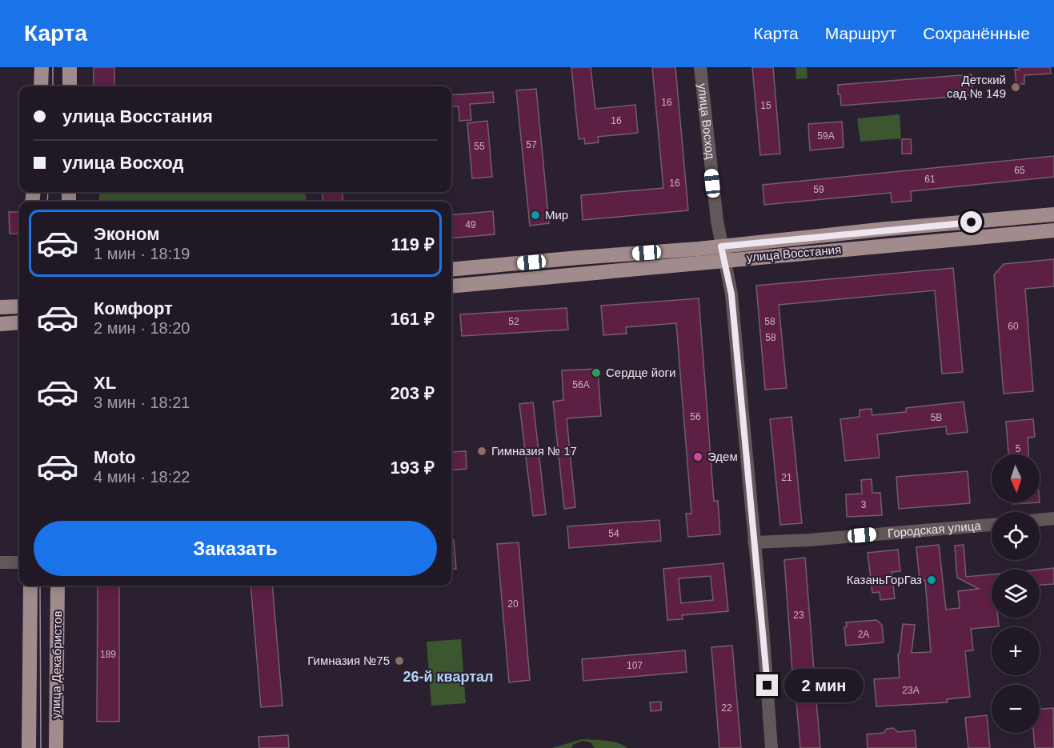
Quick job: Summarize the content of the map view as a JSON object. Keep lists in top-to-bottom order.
{
  "streets": {
    "main road": ["улица Восстания", "улица Декабристов"],
    "street": ["улица Восход", "Городская улица"]
  },
  "crossings": [
    ["улица Восход", "улица Восстания"],
    ["улица Восход", "Городская улица"]
  ],
  "districts": ["26-й квартал"],
  "places": [
    "Детский сад № 149",
    "Мир",
    "Сердце йоги",
    "Гимназия № 17",
    "Эдем",
    "КазаньГорГаз",
    "Гимназия №75"
  ],
  "house_numbers": [
    "16",
    "15",
    "16",
    "59А",
    "57",
    "55",
    "65",
    "61",
    "16",
    "59",
    "49",
    "52",
    "58",
    "60",
    "58",
    "56А",
    "56",
    "5В",
    "5",
    "21",
    "3",
    "54",
    "20",
    "23",
    "2А",
    "189",
    "107",
    "23А",
    "22"
  ],
  "north": "bottom",
  "page": {
    "header": "Карта",
    "nav": ["Карта", "Маршрут", "Сохранённые"],
    "banner": ["улица Восстания", "улица Восход"],
    "list": [
      {
        "name": "Эконом",
        "note": "1 мин · 18:19",
        "value": "119 ₽"
      },
      {
        "name": "Комфорт",
        "note": "2 мин · 18:20",
        "value": "161 ₽"
      },
      {
        "name": "XL",
        "note": "3 мин · 18:21",
        "value": "203 ₽"
      },
      {
        "name": "Moto",
        "note": "4 мин · 18:22",
        "value": "193 ₽"
      }
    ],
    "map_buttons": ["+", "−"],
    "buttons": "Заказать",
    "bubble": "2 мин"
  }
}
